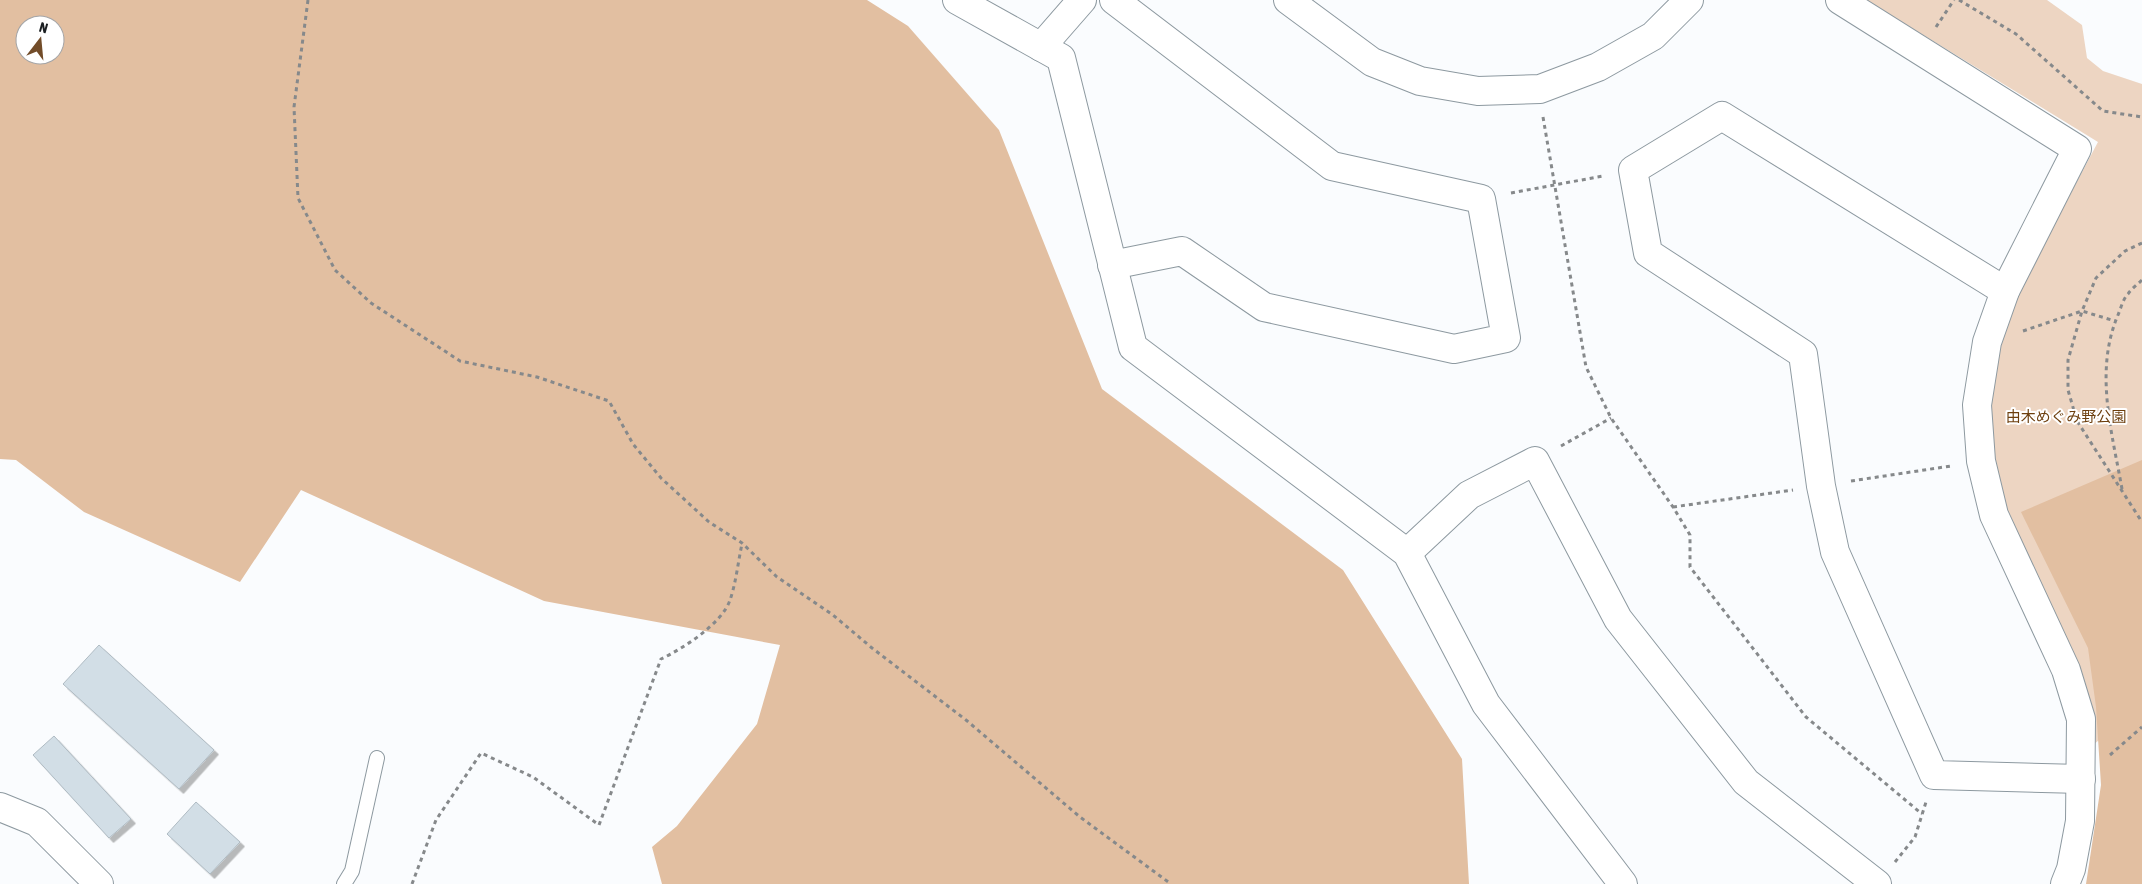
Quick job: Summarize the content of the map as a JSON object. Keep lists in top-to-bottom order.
{
  "parks": ["由木めぐみ野公園"],
  "north": "top"
}
